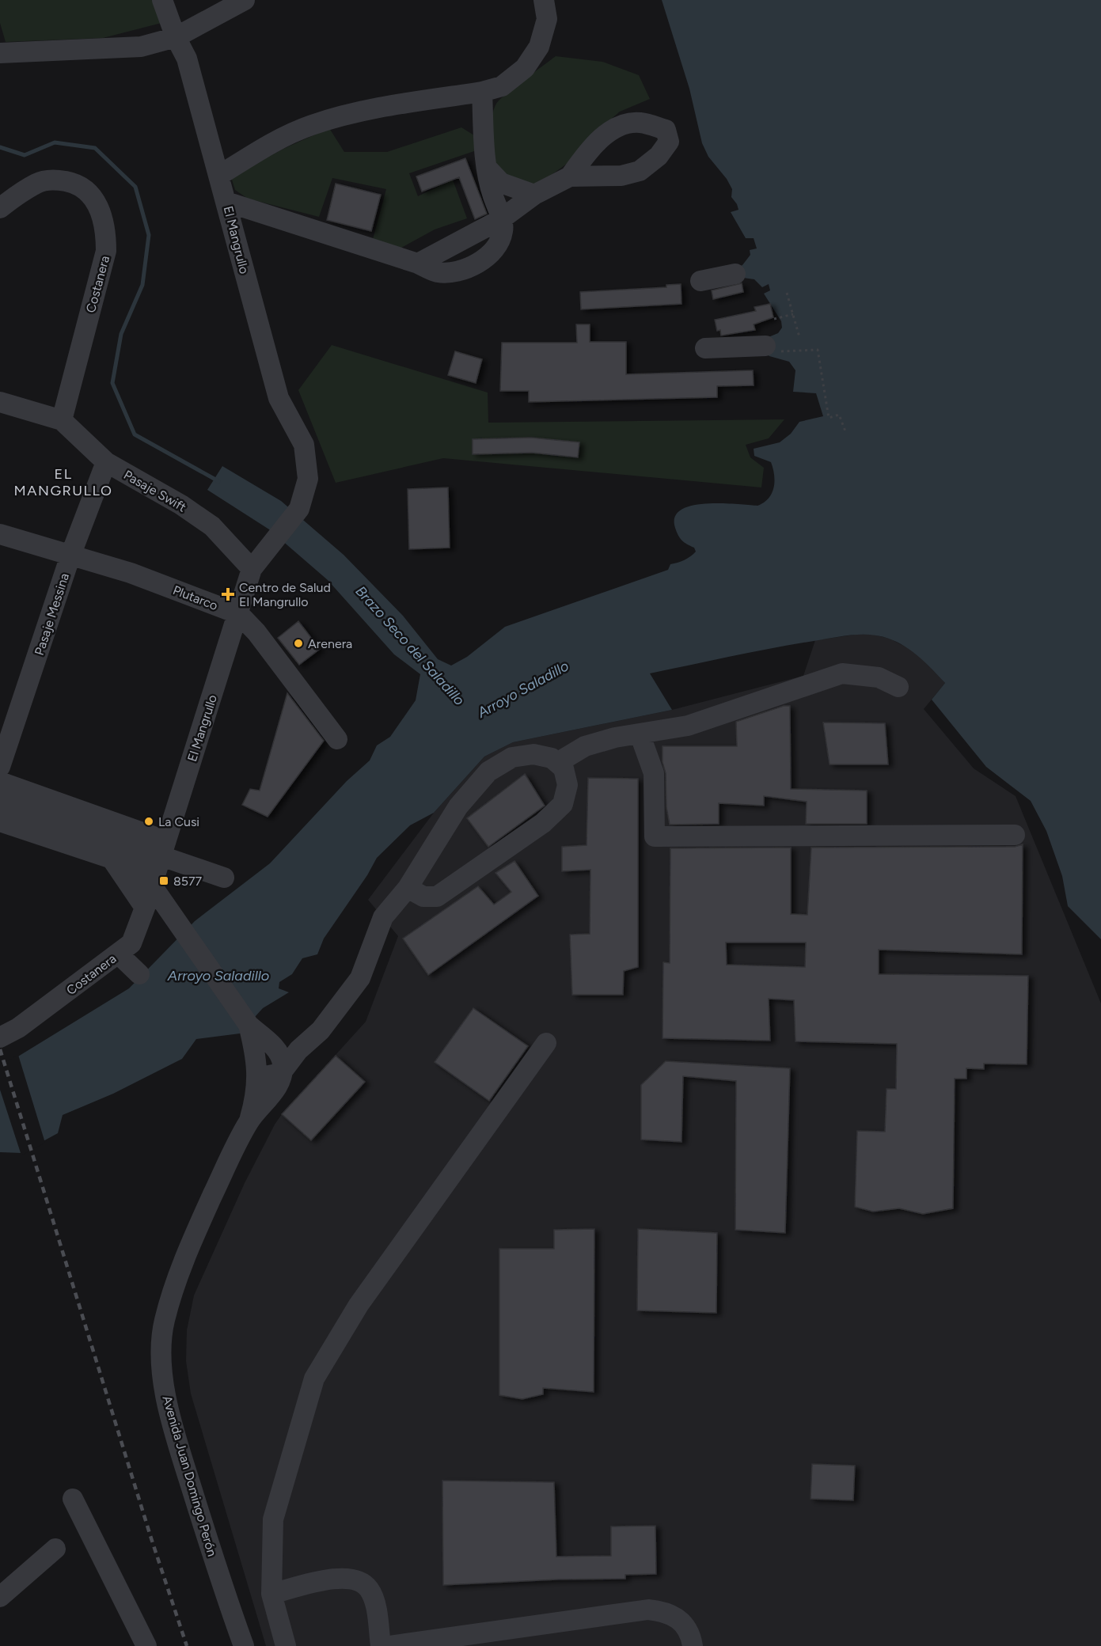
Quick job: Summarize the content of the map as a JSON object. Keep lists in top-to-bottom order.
{
  "streets": {
    "street": [
      "El Mangrullo",
      "Costanera",
      "Pasaje Swift",
      "Plutarco",
      "Pasaje Messina",
      "Avenida Juan Domingo Perón"
    ]
  },
  "crossings": [
    ["El Mangrullo", "Costanera"],
    ["El Mangrullo", "Pasaje Swift"],
    ["El Mangrullo", "Plutarco"],
    ["Costanera", "Pasaje Swift"],
    ["Pasaje Swift", "Pasaje Messina"],
    ["Plutarco", "Pasaje Messina"]
  ],
  "districts": ["EL MANGRULLO"],
  "water": ["Brazo Seco del Saladillo", "Arroyo Saladillo"],
  "places": {
    "health": ["Centro de Salud El Mangrullo"],
    "other": ["Arenera", "La Cusi"],
    "transit": ["8577"]
  }
}
